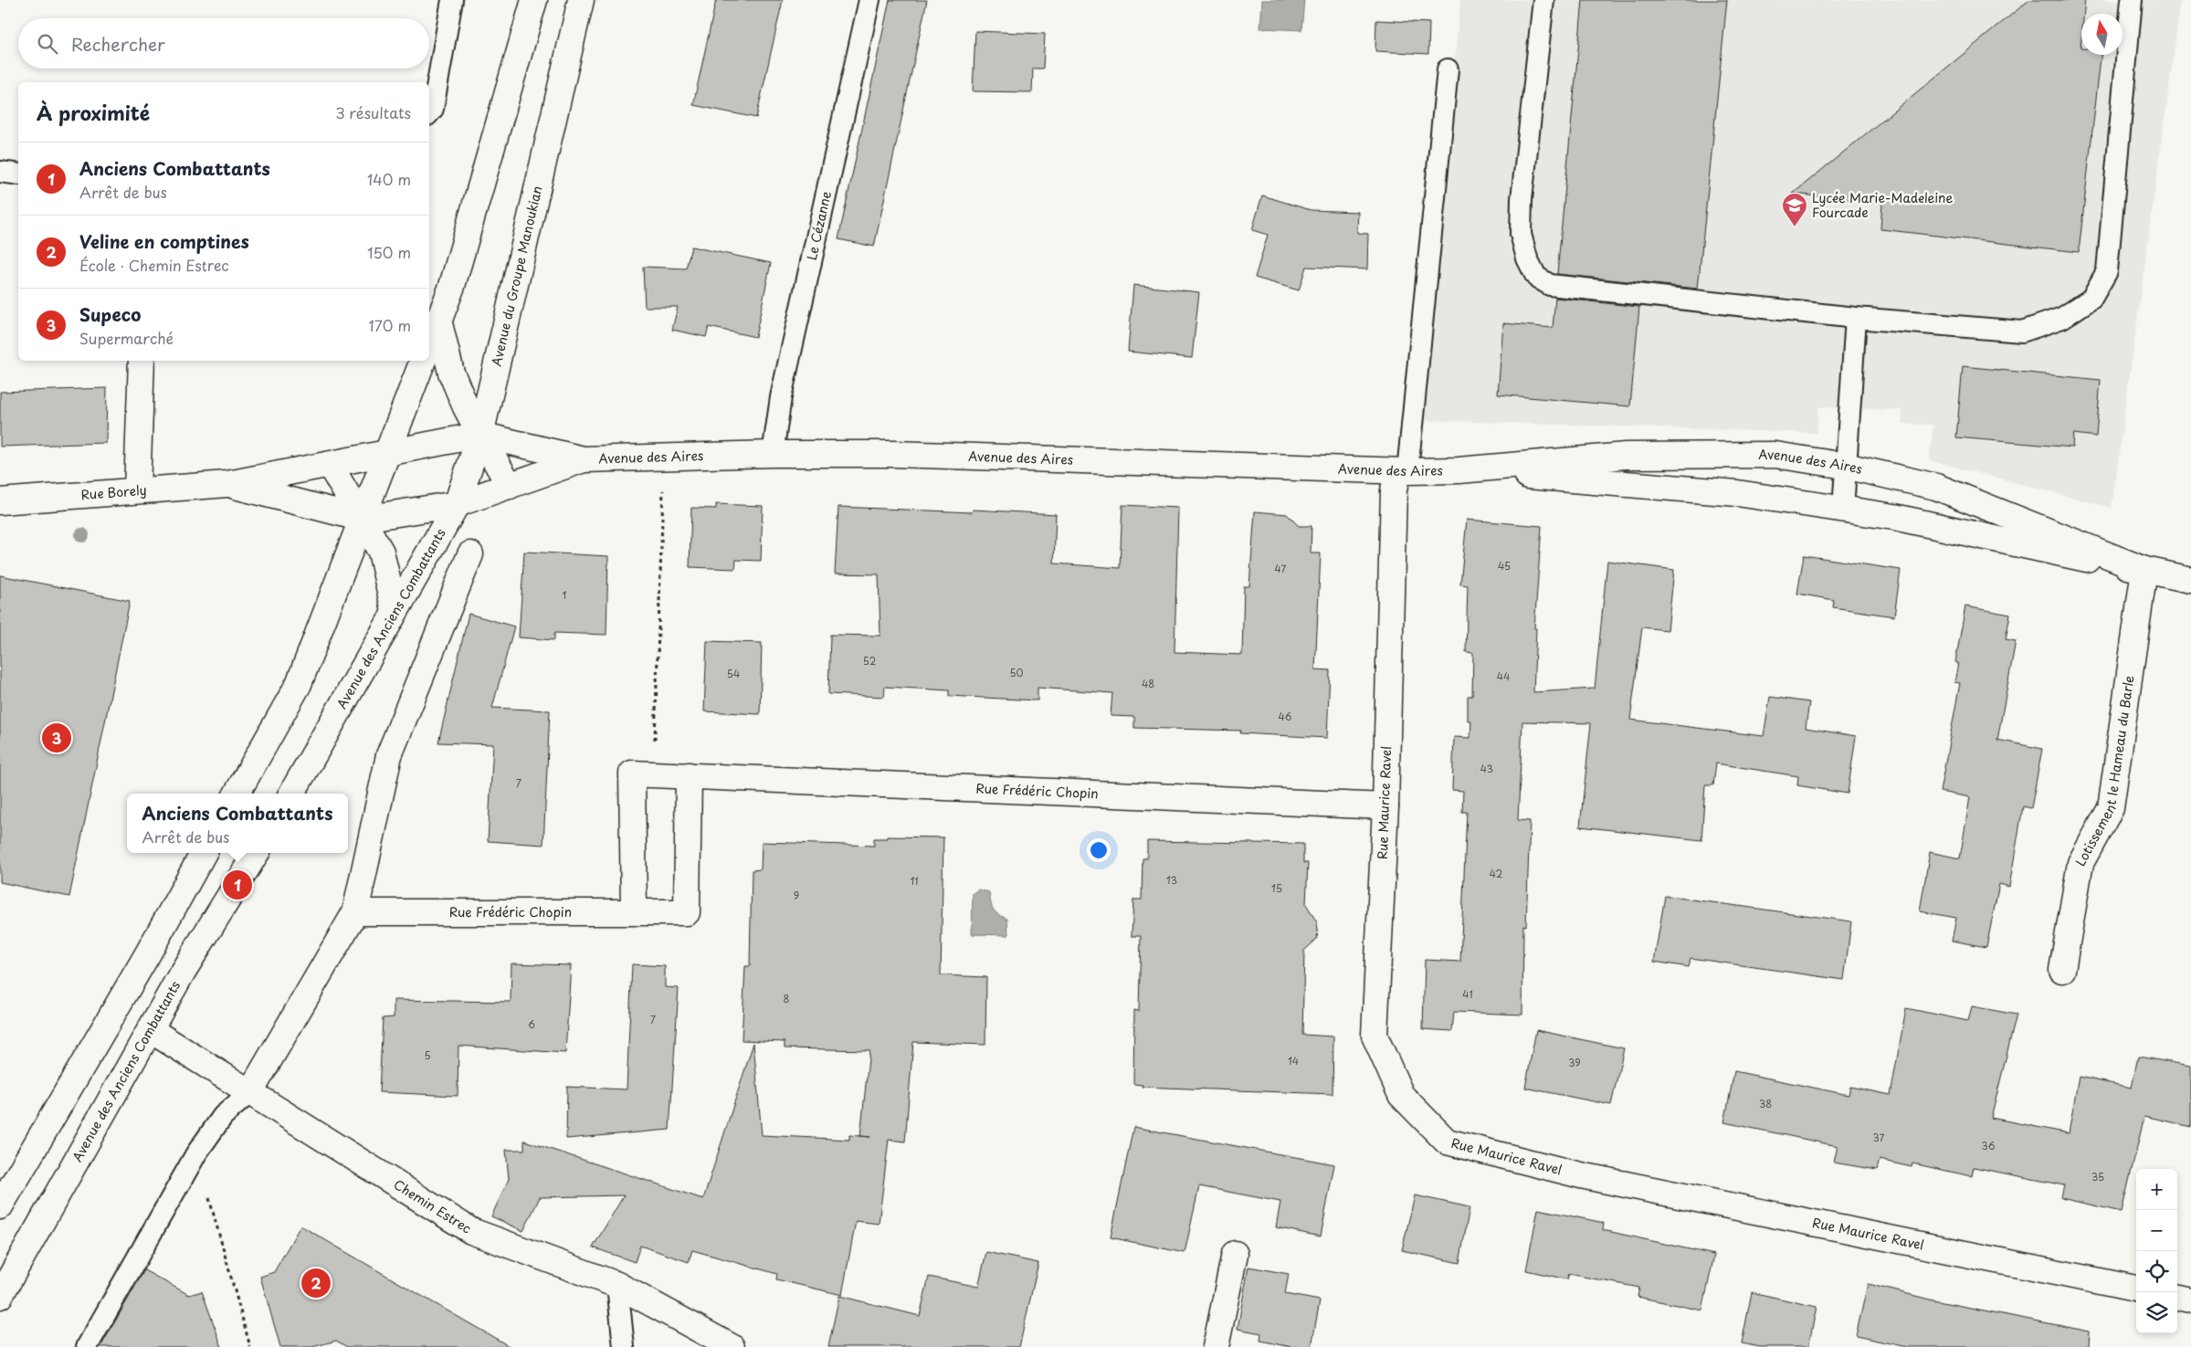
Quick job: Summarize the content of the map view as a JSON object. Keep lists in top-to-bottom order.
{
  "streets": {
    "street": [
      "Avenue du Groupe Manoukian",
      "Avenue des Aires",
      "Rue Borely",
      "Avenue des Anciens Combattants",
      "Lotissement le Hameau du Barle",
      "Rue Frédéric Chopin",
      "Rue Maurice Ravel",
      "Chemin Estrec"
    ],
    "lane": ["Le Cézanne"]
  },
  "crossings": [
    ["Le Cézanne", "Avenue des Aires"],
    ["Avenue du Groupe Manoukian", "Avenue des Aires"],
    ["Avenue du Groupe Manoukian", "Rue Borely"],
    ["Avenue du Groupe Manoukian", "Avenue des Anciens Combattants"],
    ["Avenue des Aires", "Rue Borely"],
    ["Avenue des Aires", "Avenue des Anciens Combattants"],
    ["Avenue des Aires", "Lotissement le Hameau du Barle"],
    ["Avenue des Aires", "Rue Maurice Ravel"],
    ["Rue Borely", "Avenue des Anciens Combattants"],
    ["Avenue des Anciens Combattants", "Chemin Estrec"],
    ["Rue Frédéric Chopin", "Rue Maurice Ravel"]
  ],
  "places": {
    "school or university": ["Lycée Marie-Madeleine Fourcade"]
  },
  "house_numbers": [
    "45",
    "47",
    "1",
    "52",
    "50",
    "54",
    "44",
    "48",
    "46",
    "43",
    "7",
    "42",
    "13",
    "11",
    "15",
    "9",
    "41",
    "8",
    "7",
    "6",
    "5",
    "14",
    "39",
    "38",
    "37",
    "36",
    "35"
  ],
  "north": "top",
  "page": {
    "search": "Rechercher",
    "heading": ["À proximité", "3 résultats"],
    "list": [
      {
        "mark": "1",
        "name": "Anciens Combattants",
        "note": "Arrêt de bus",
        "value": "140 m"
      },
      {
        "mark": "2",
        "name": "Veline en comptines",
        "note": "École · Chemin Estrec",
        "value": "150 m"
      },
      {
        "mark": "3",
        "name": "Supeco",
        "note": "Supermarché",
        "value": "170 m"
      }
    ],
    "pins": ["3", "1", "2"],
    "popup": ["Anciens Combattants", "Arrêt de bus"],
    "map_buttons": ["+", "−"]
  }
}
